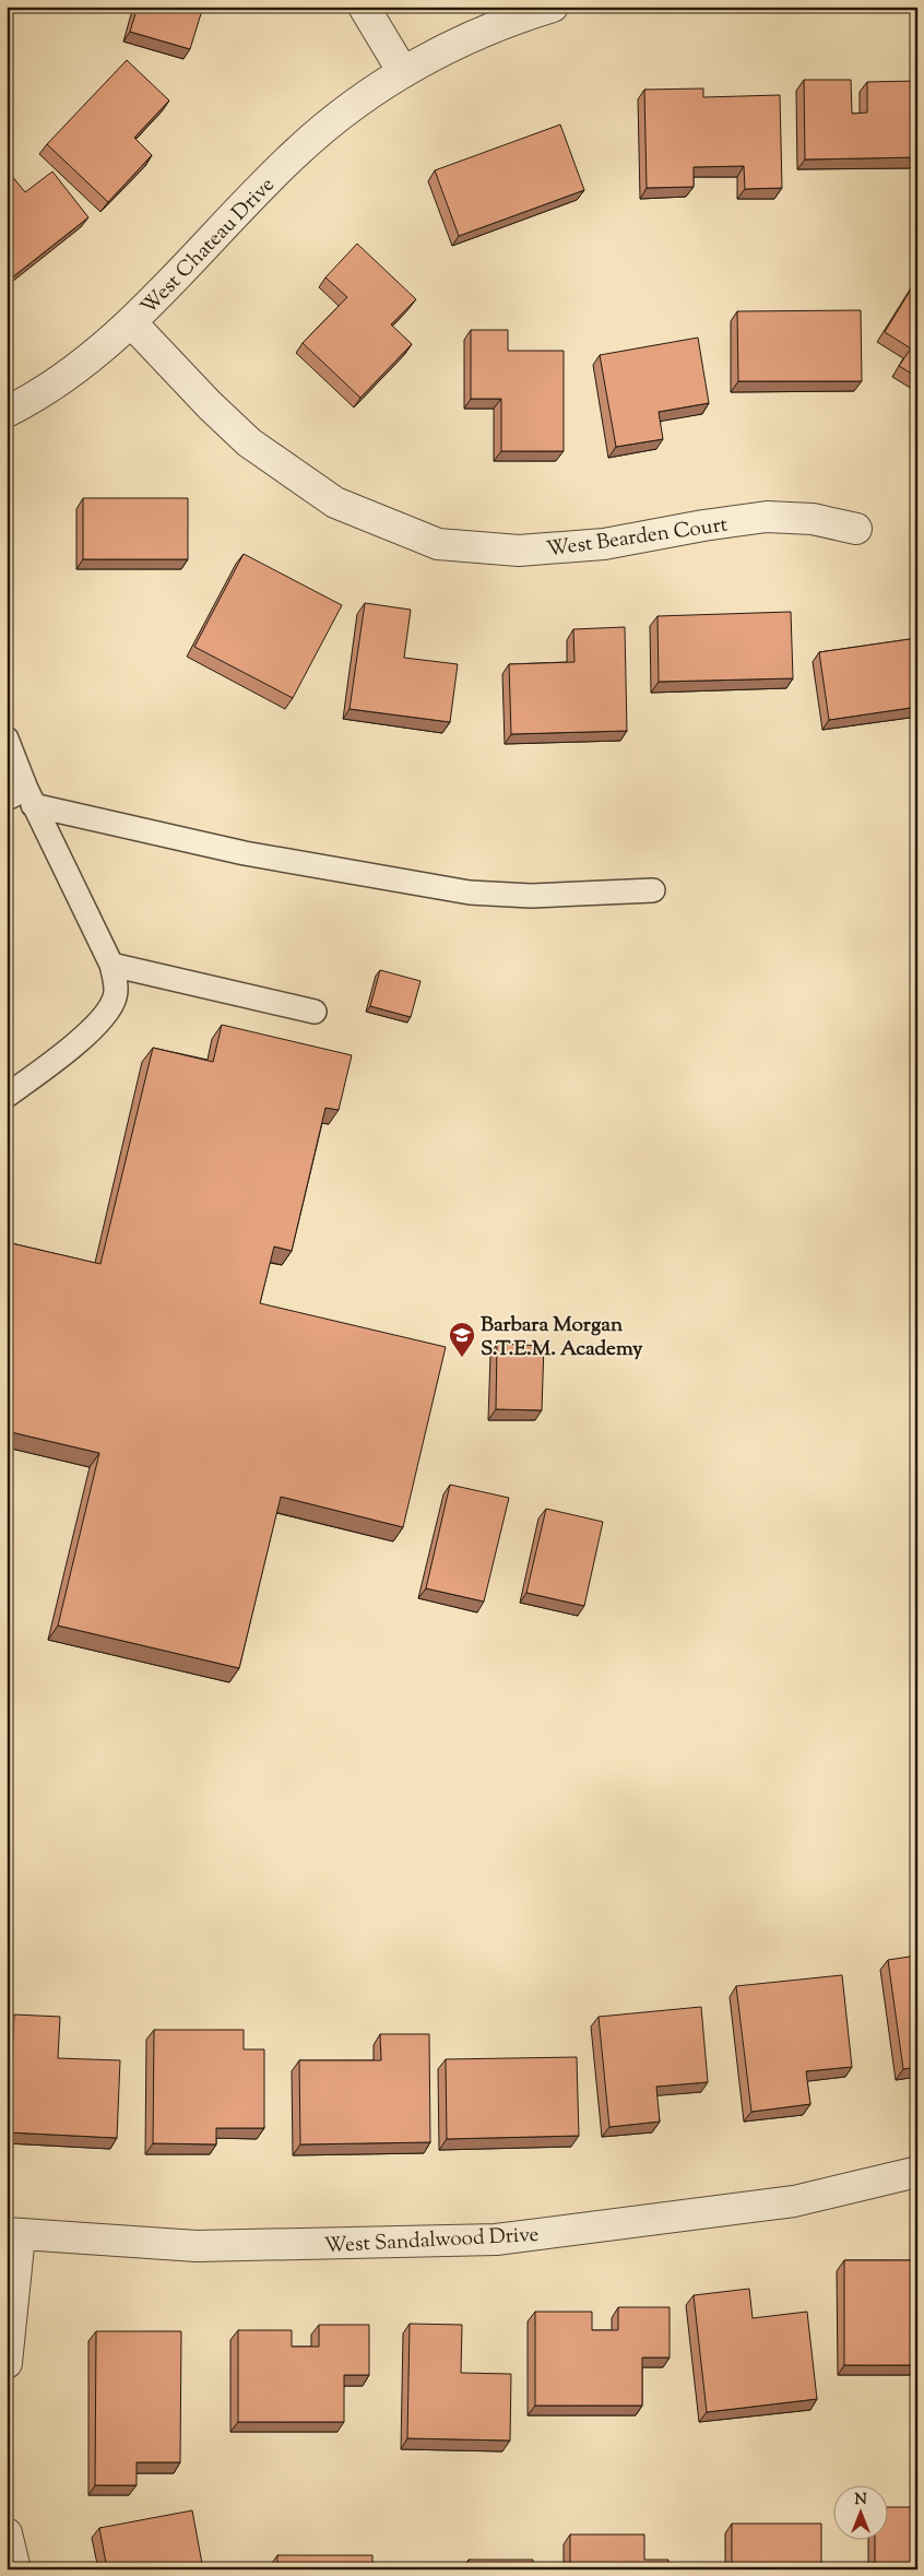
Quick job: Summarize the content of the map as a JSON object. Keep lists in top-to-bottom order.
{
  "streets": {
    "street": ["West Chateau Drive", "West Bearden Court", "West Sandalwood Drive"]
  },
  "crossings": [
    ["West Chateau Drive", "West Bearden Court"]
  ],
  "places": {
    "school or university": ["Barbara Morgan S.T.E.M. Academy"]
  },
  "north": "top"
}
